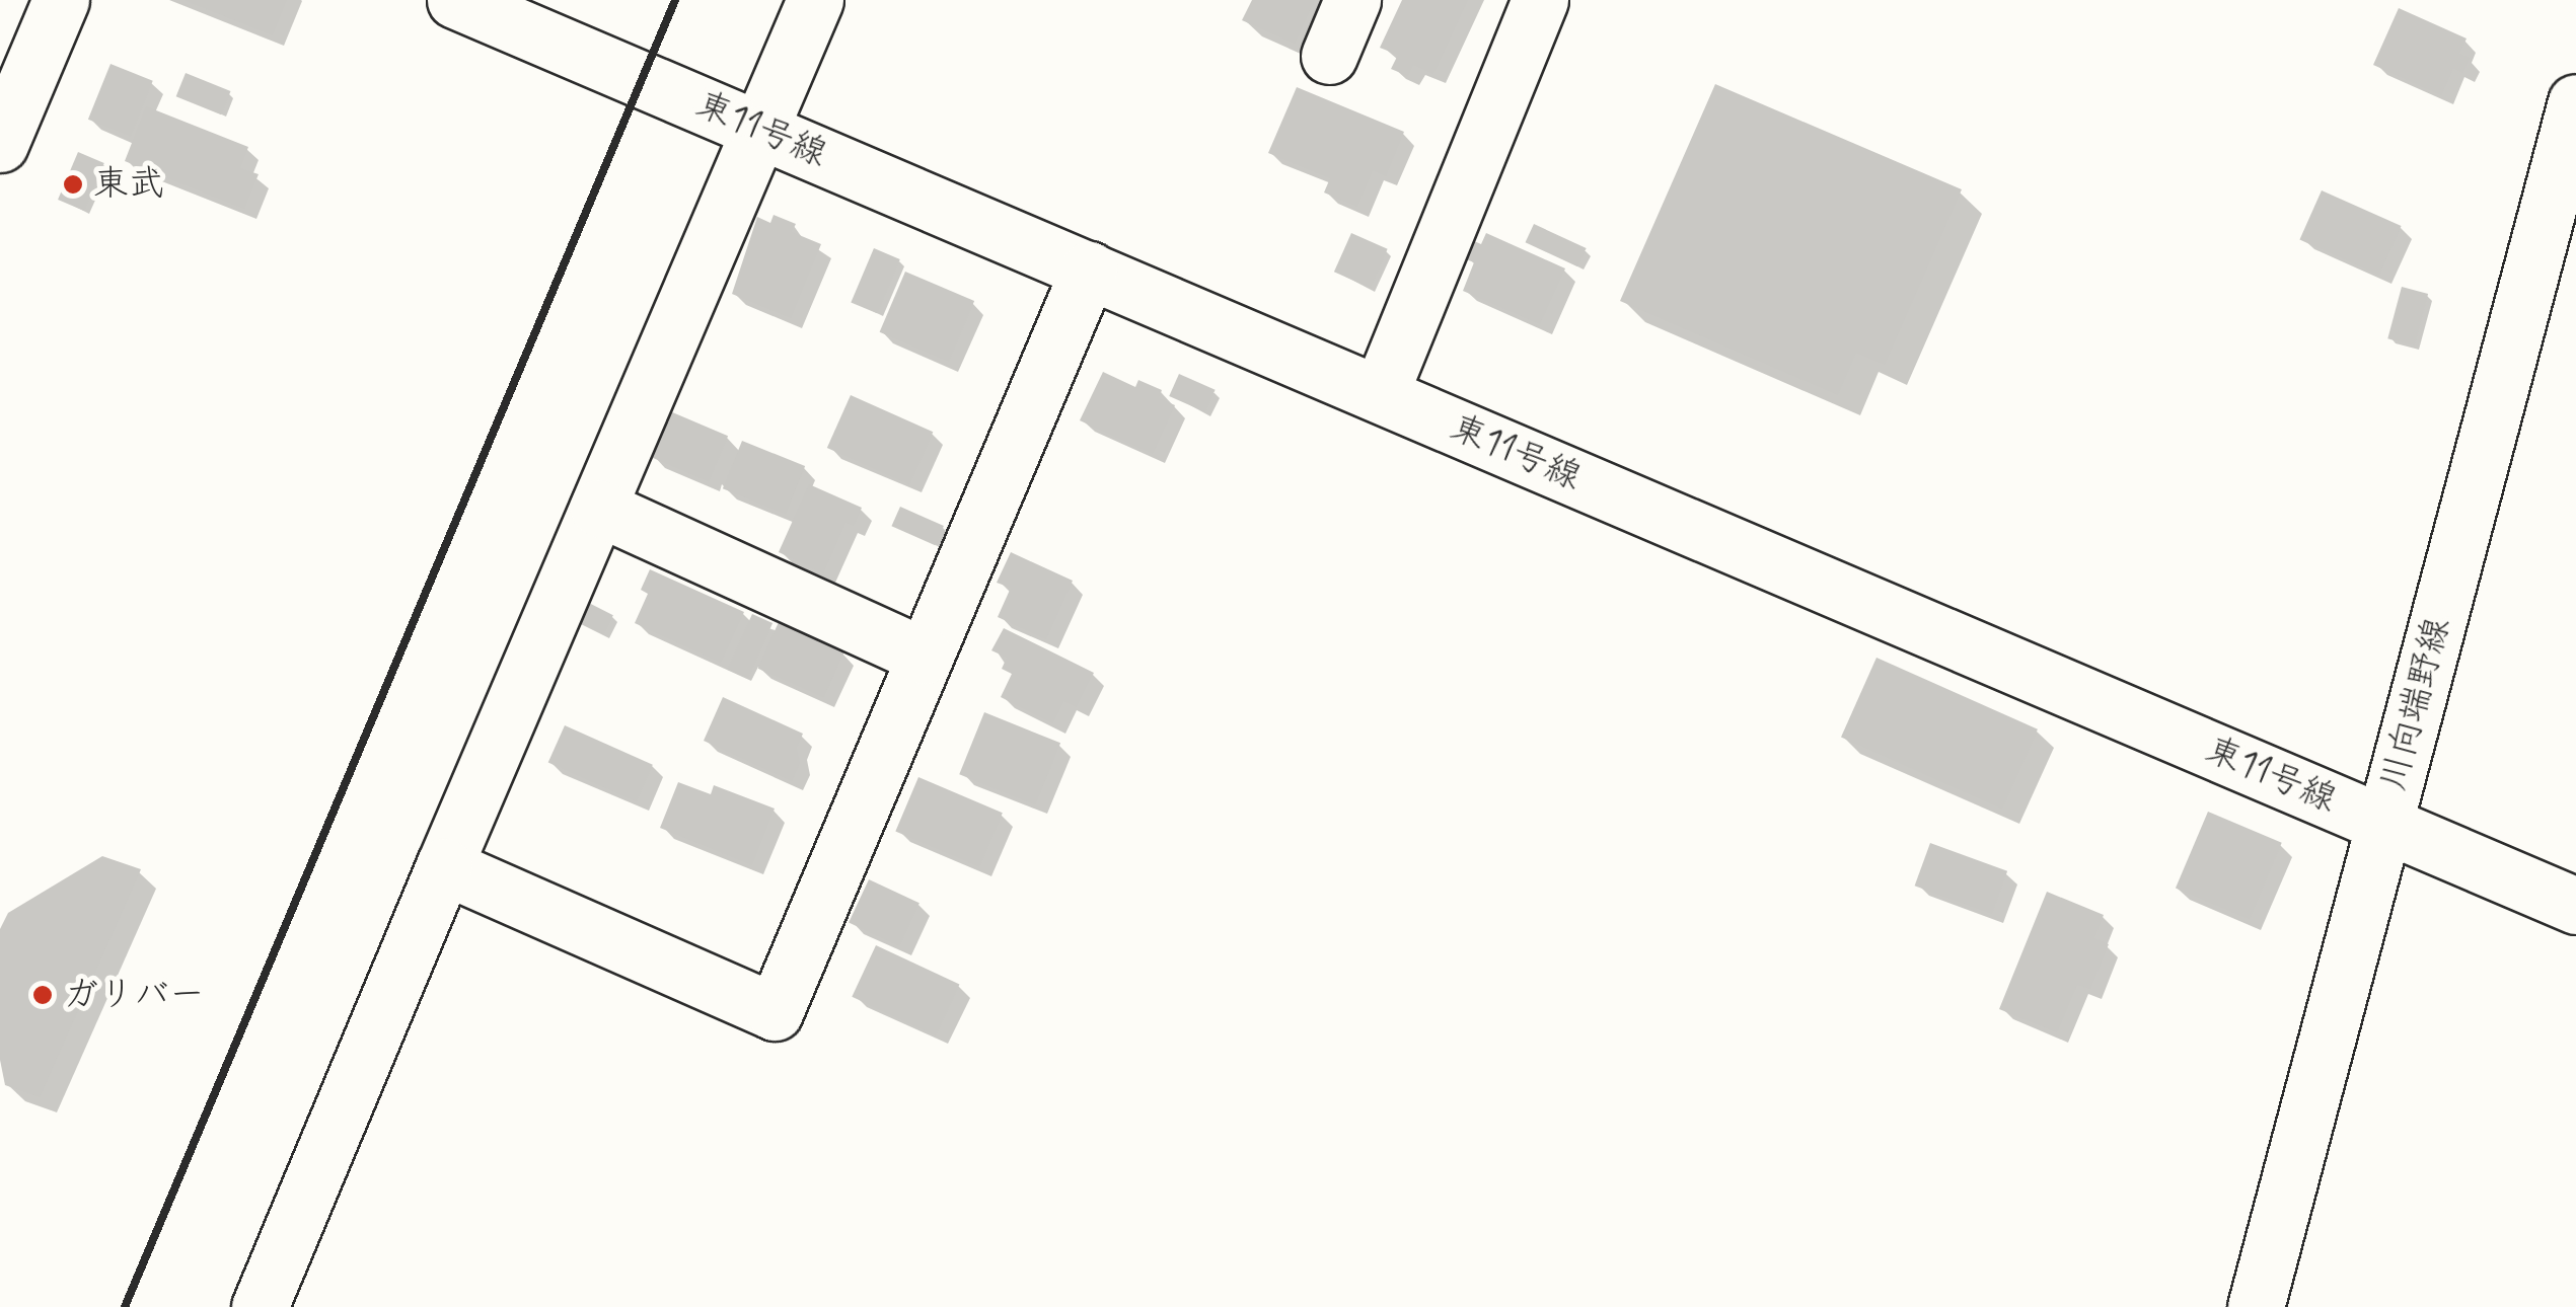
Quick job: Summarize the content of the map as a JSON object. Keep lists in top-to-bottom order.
{
  "streets": {
    "main road": ["東11号線", "川向端野線"]
  },
  "crossings": [
    ["東11号線", "川向端野線"]
  ],
  "places": ["東武", "ガリバー"]
}
